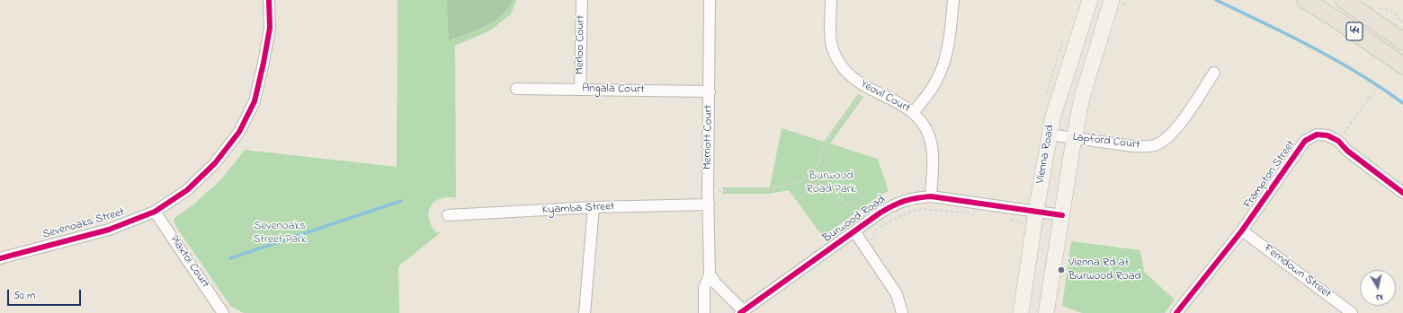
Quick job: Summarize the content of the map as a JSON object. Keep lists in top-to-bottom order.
{
  "streets": {
    "main road": ["44", "Vienna Road"],
    "street": [
      "Merloo Court",
      "Angala Court",
      "Yeovil Court",
      "Merriott Court",
      "Lapford Court",
      "Frampton Street",
      "Kyamba Street",
      "Burwood Road",
      "Sevenoaks Street",
      "Plaxtol Court",
      "Ferndown Street"
    ]
  },
  "crossings": [
    ["Merloo Court", "Angala Court"],
    ["Angala Court", "Merriott Court"],
    ["Yeovil Court", "Burwood Road"],
    ["Merriott Court", "Kyamba Street"],
    ["Lapford Court", "Vienna Road"],
    ["Vienna Road", "Burwood Road"],
    ["Frampton Street", "Ferndown Street"],
    ["Sevenoaks Street", "Plaxtol Court"]
  ],
  "parks": ["Burwood Road Park", "Sevenoaks Street Park"],
  "places": ["Vienna Rd at Burwood Road"],
  "scale_bar": "50 m",
  "north": "bottom"
}
